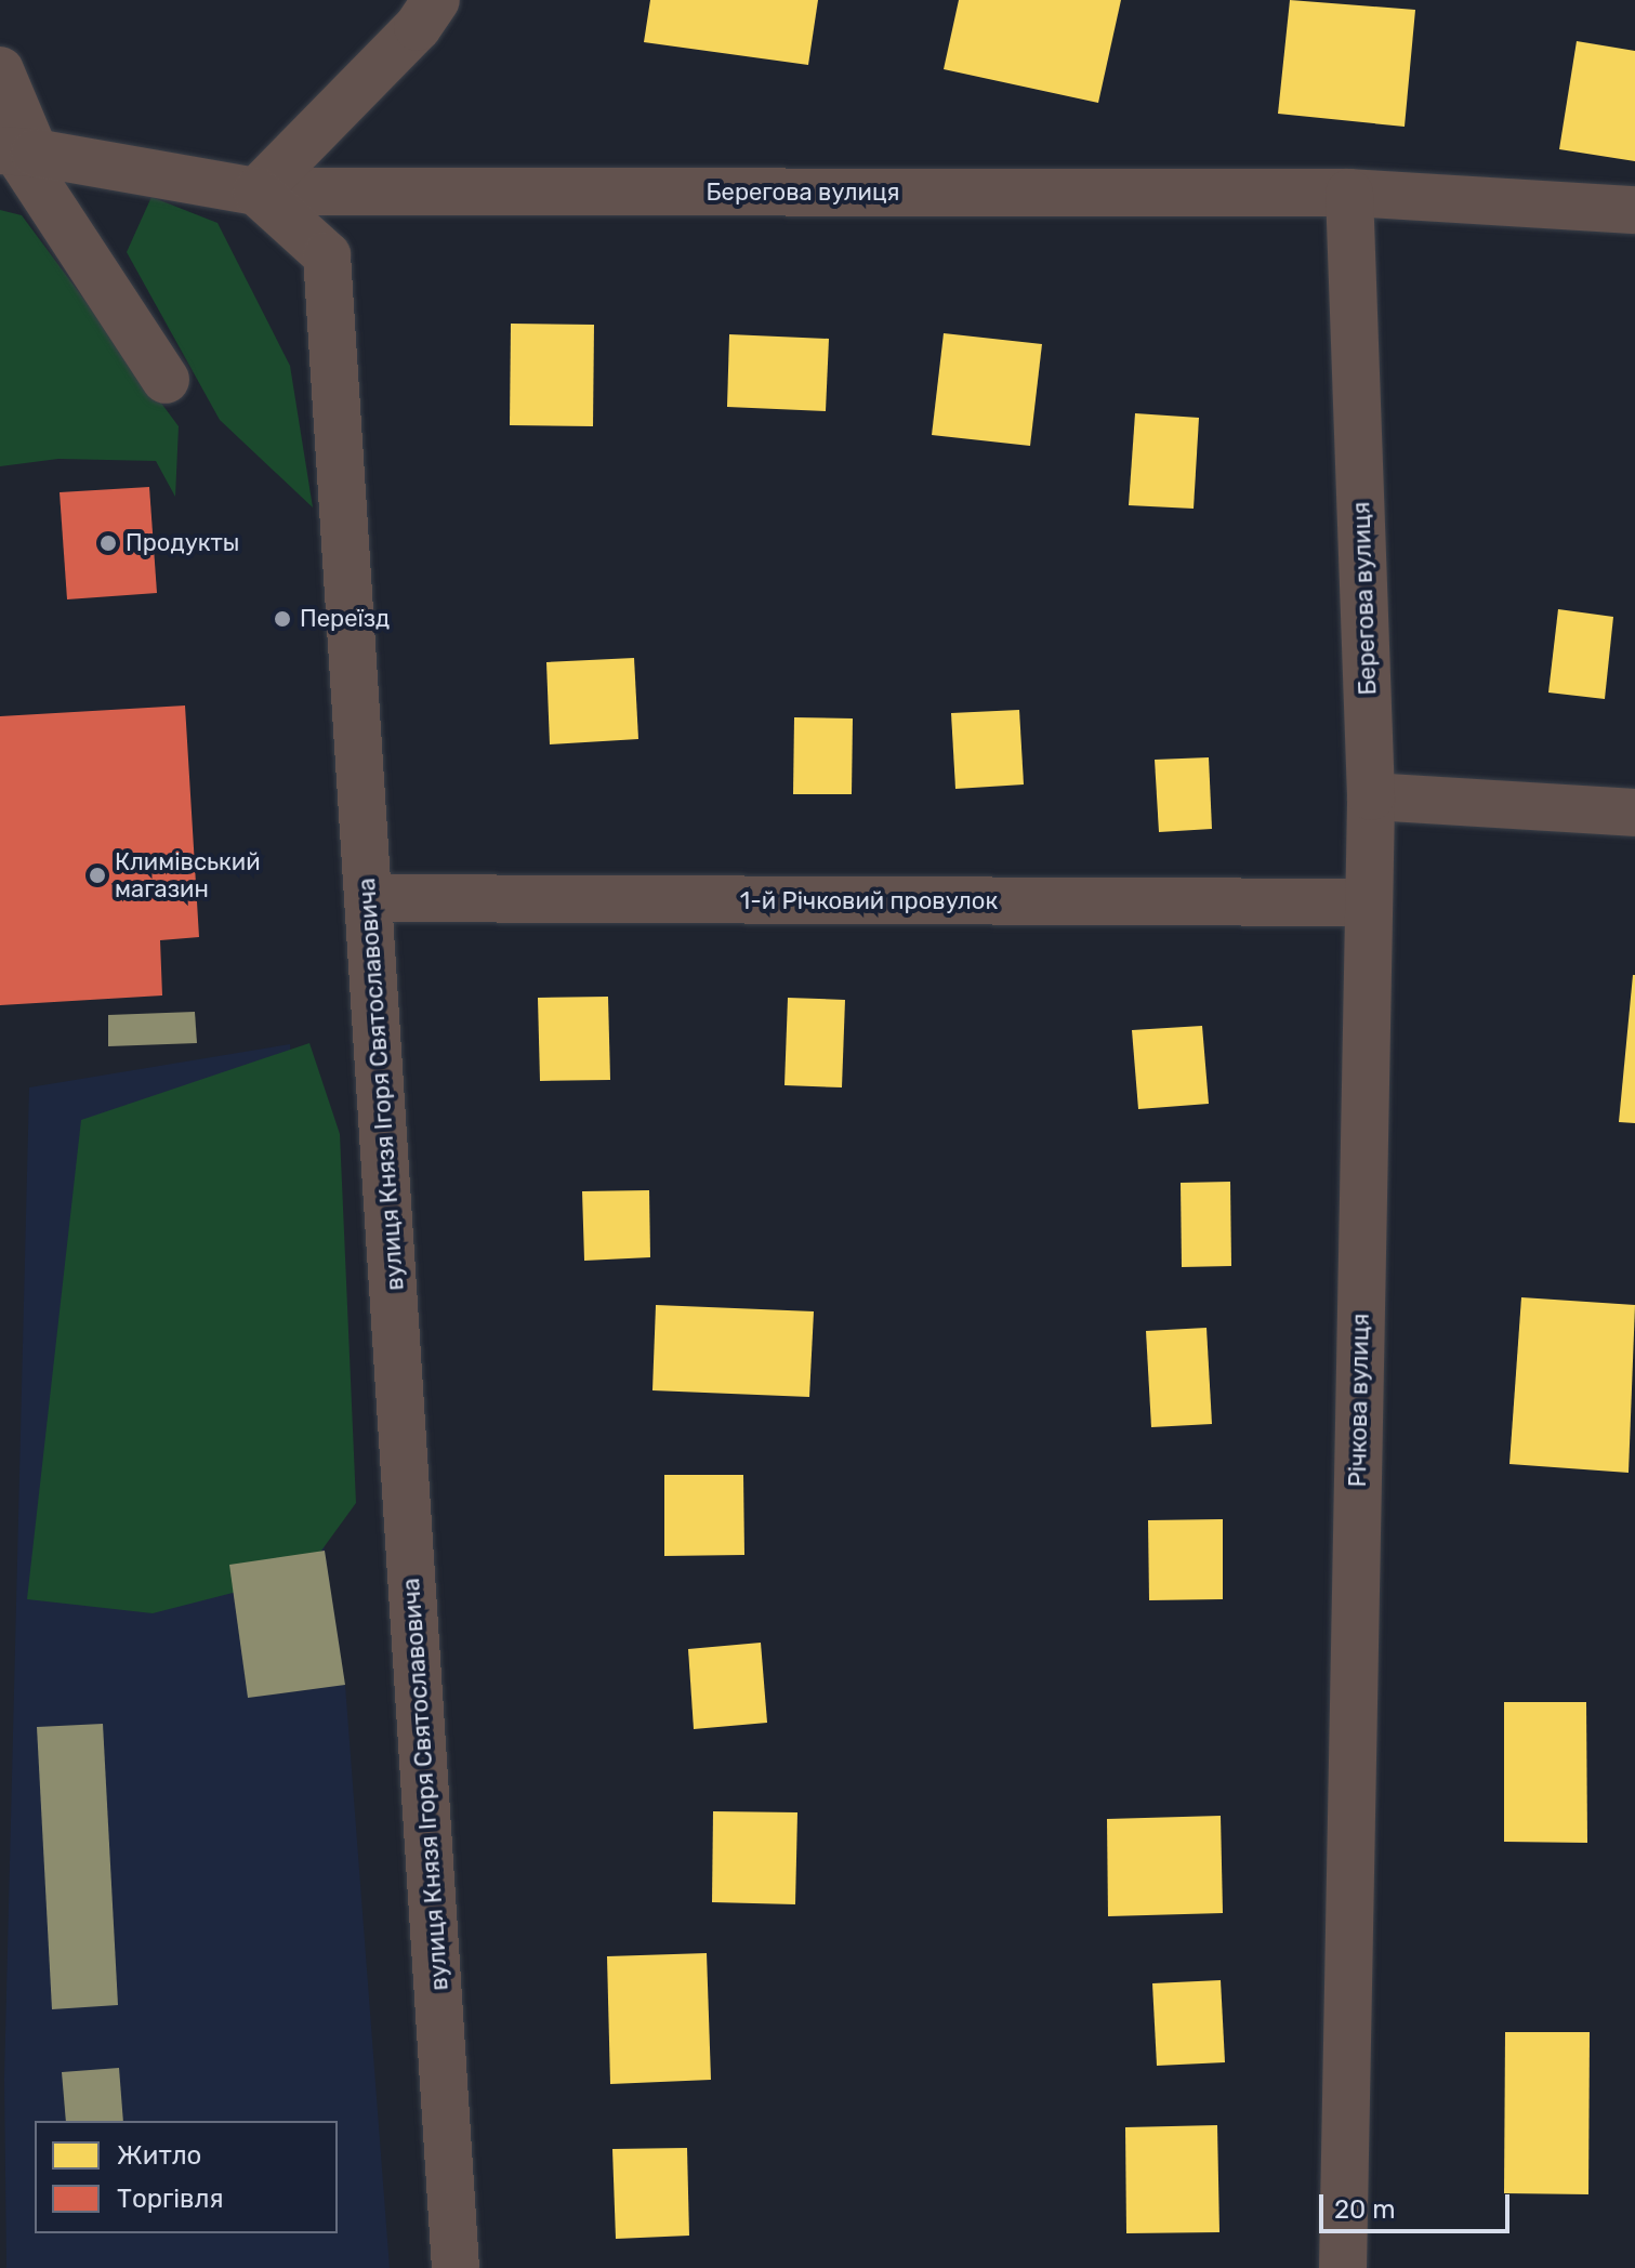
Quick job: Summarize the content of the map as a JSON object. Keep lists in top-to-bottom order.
{
  "streets": {
    "street": [
      "Берегова вулиця",
      "1-й Річковий провулок",
      "вулиця Князя Ігоря Святославовича",
      "Річкова вулиця"
    ]
  },
  "crossings": [
    ["Берегова вулиця", "вулиця Князя Ігоря Святославовича"],
    ["Берегова вулиця", "Річкова вулиця"],
    ["1-й Річковий провулок", "вулиця Князя Ігоря Святославовича"],
    ["1-й Річковий провулок", "Річкова вулиця"]
  ],
  "places": ["Продукты", "Переїзд", "Климівський магазин"],
  "legend": ["Житло", "Торгівля"],
  "scale_bar": "20 m"
}
